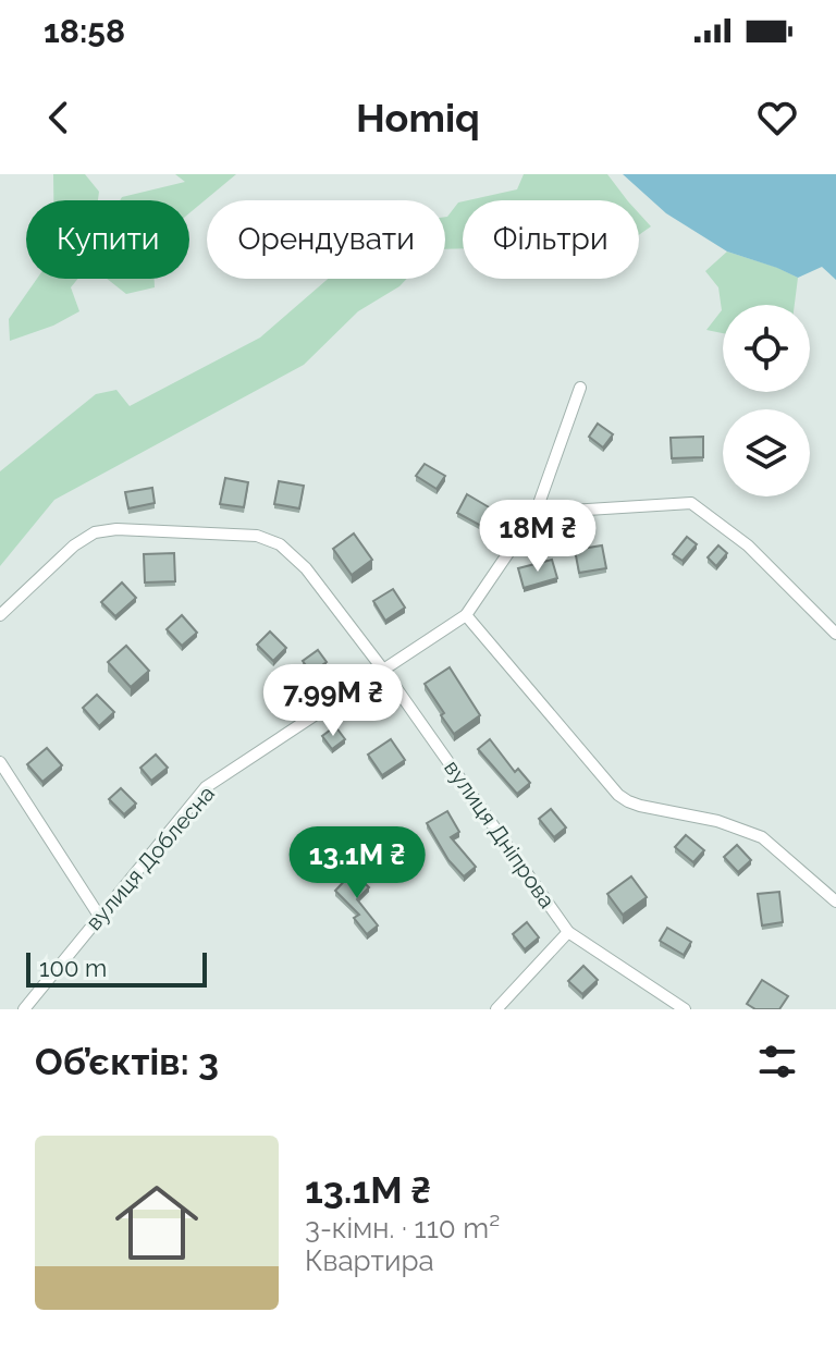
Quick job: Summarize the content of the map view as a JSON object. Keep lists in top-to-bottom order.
{
  "streets": {
    "street": ["вулиця Дніпрова", "вулиця Доблесна"]
  },
  "crossings": [
    ["вулиця Дніпрова", "вулиця Доблесна"]
  ],
  "scale_bar": "100 m",
  "page": {
    "status": "18:58",
    "header": "Homiq",
    "chip": ["Купити", "Орендувати", "Фільтри"],
    "price": ["18M ₴", "7.99M ₴", "13.1M ₴"],
    "scale": "100 m",
    "heading": "Об’єктів: 3",
    "list": [
      {
        "name": "13.1M ₴",
        "note": "3-кімн. · 110 m² · Квартира"
      }
    ]
  }
}
